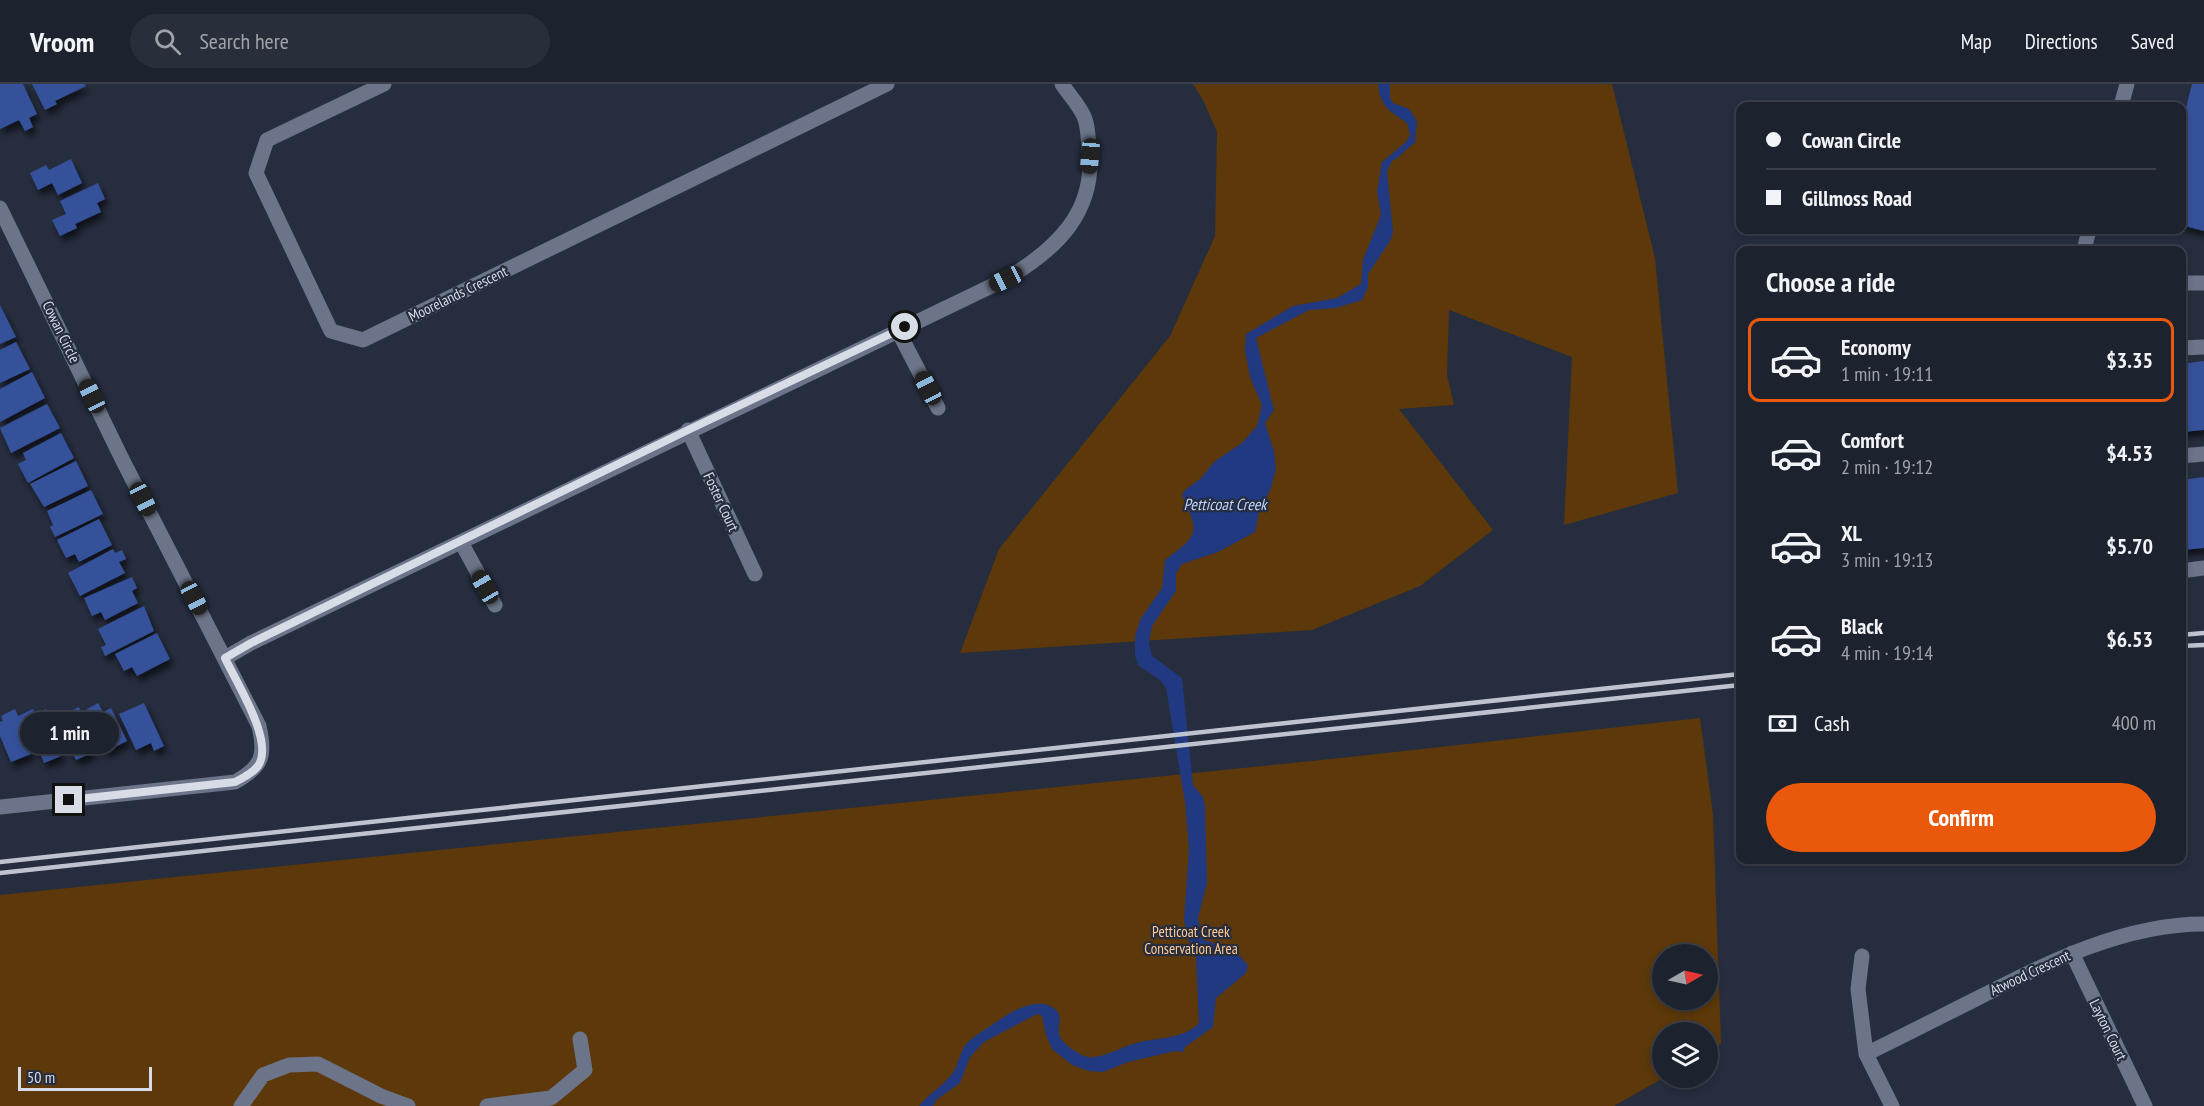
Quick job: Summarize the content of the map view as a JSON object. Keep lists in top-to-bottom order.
{
  "streets": {
    "street": [
      "Moorelands Crescent",
      "Cowan Circle",
      "Foster Court",
      "Atwood Crescent",
      "Layton Court"
    ]
  },
  "crossings": [
    ["Atwood Crescent", "Layton Court"]
  ],
  "water": ["Petticoat Creek"],
  "parks": ["Petticoat Creek Conservation Area"],
  "scale_bar": "50 m",
  "north": "right",
  "page": {
    "header": "Vroom",
    "search": "Search here",
    "nav": ["Map", "Directions", "Saved"],
    "banner": ["Cowan Circle", "Gillmoss Road"],
    "heading": "Choose a ride",
    "list": [
      {
        "name": "Economy",
        "note": "1 min · 19:11",
        "value": "$3.35"
      },
      {
        "name": "Comfort",
        "note": "2 min · 19:12",
        "value": "$4.53"
      },
      {
        "name": "XL",
        "note": "3 min · 19:13",
        "value": "$5.70"
      },
      {
        "name": "Black",
        "note": "4 min · 19:14",
        "value": "$6.53"
      }
    ],
    "pay": ["Cash", "400 m"],
    "bubble": "1 min",
    "buttons": "Confirm",
    "scale": "50 m"
  }
}
